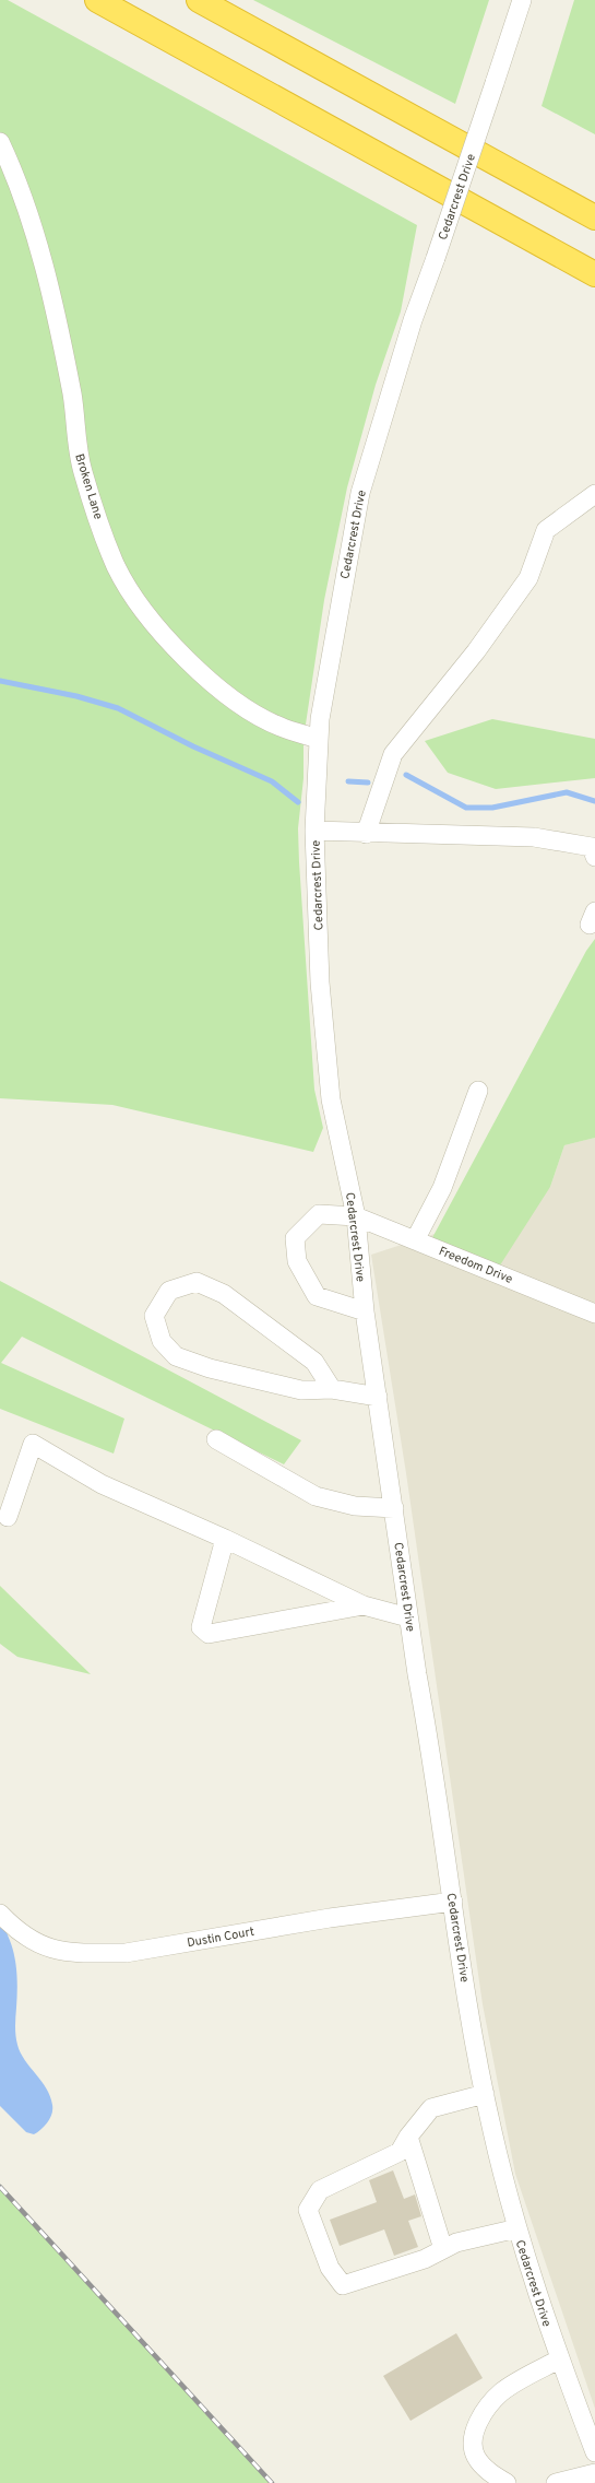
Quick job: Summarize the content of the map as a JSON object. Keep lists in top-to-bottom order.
{
  "streets": {
    "street": [
      "Cedarcrest Drive",
      "Broken Lane",
      "Freedom Drive",
      "Dustin Court"
    ]
  },
  "crossings": [
    ["Cedarcrest Drive", "Broken Lane"],
    ["Cedarcrest Drive", "Freedom Drive"],
    ["Cedarcrest Drive", "Dustin Court"]
  ]
}
